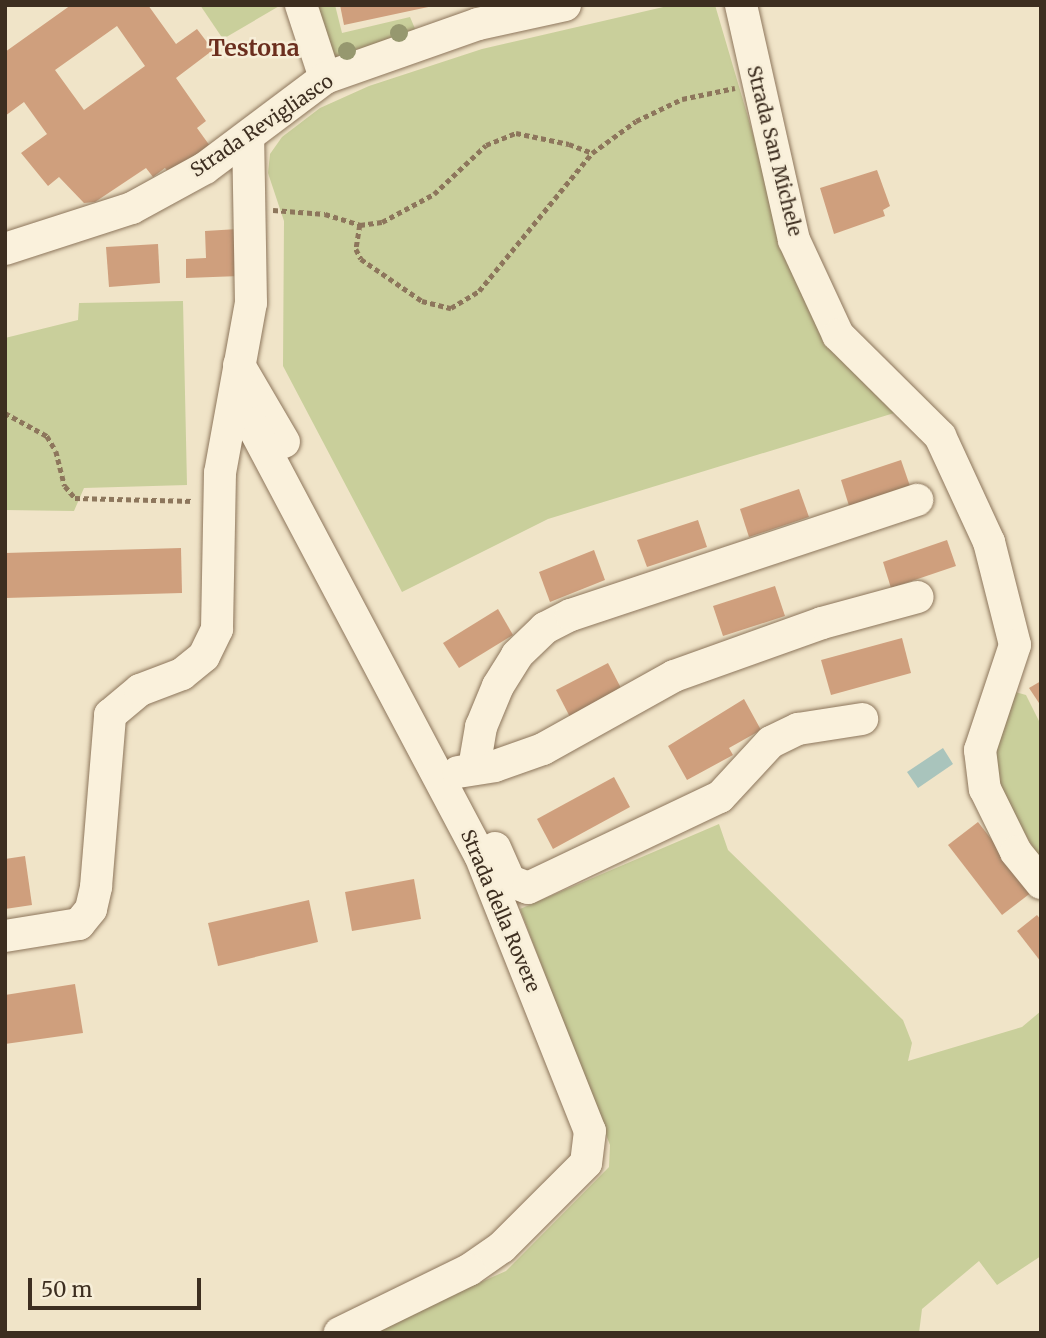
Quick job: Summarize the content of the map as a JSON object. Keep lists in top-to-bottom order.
{
  "streets": {
    "street": ["Strada Revigliasco", "Strada San Michele", "Strada della Rovere"]
  },
  "districts": ["Testona"],
  "scale_bar": "50 m"
}
